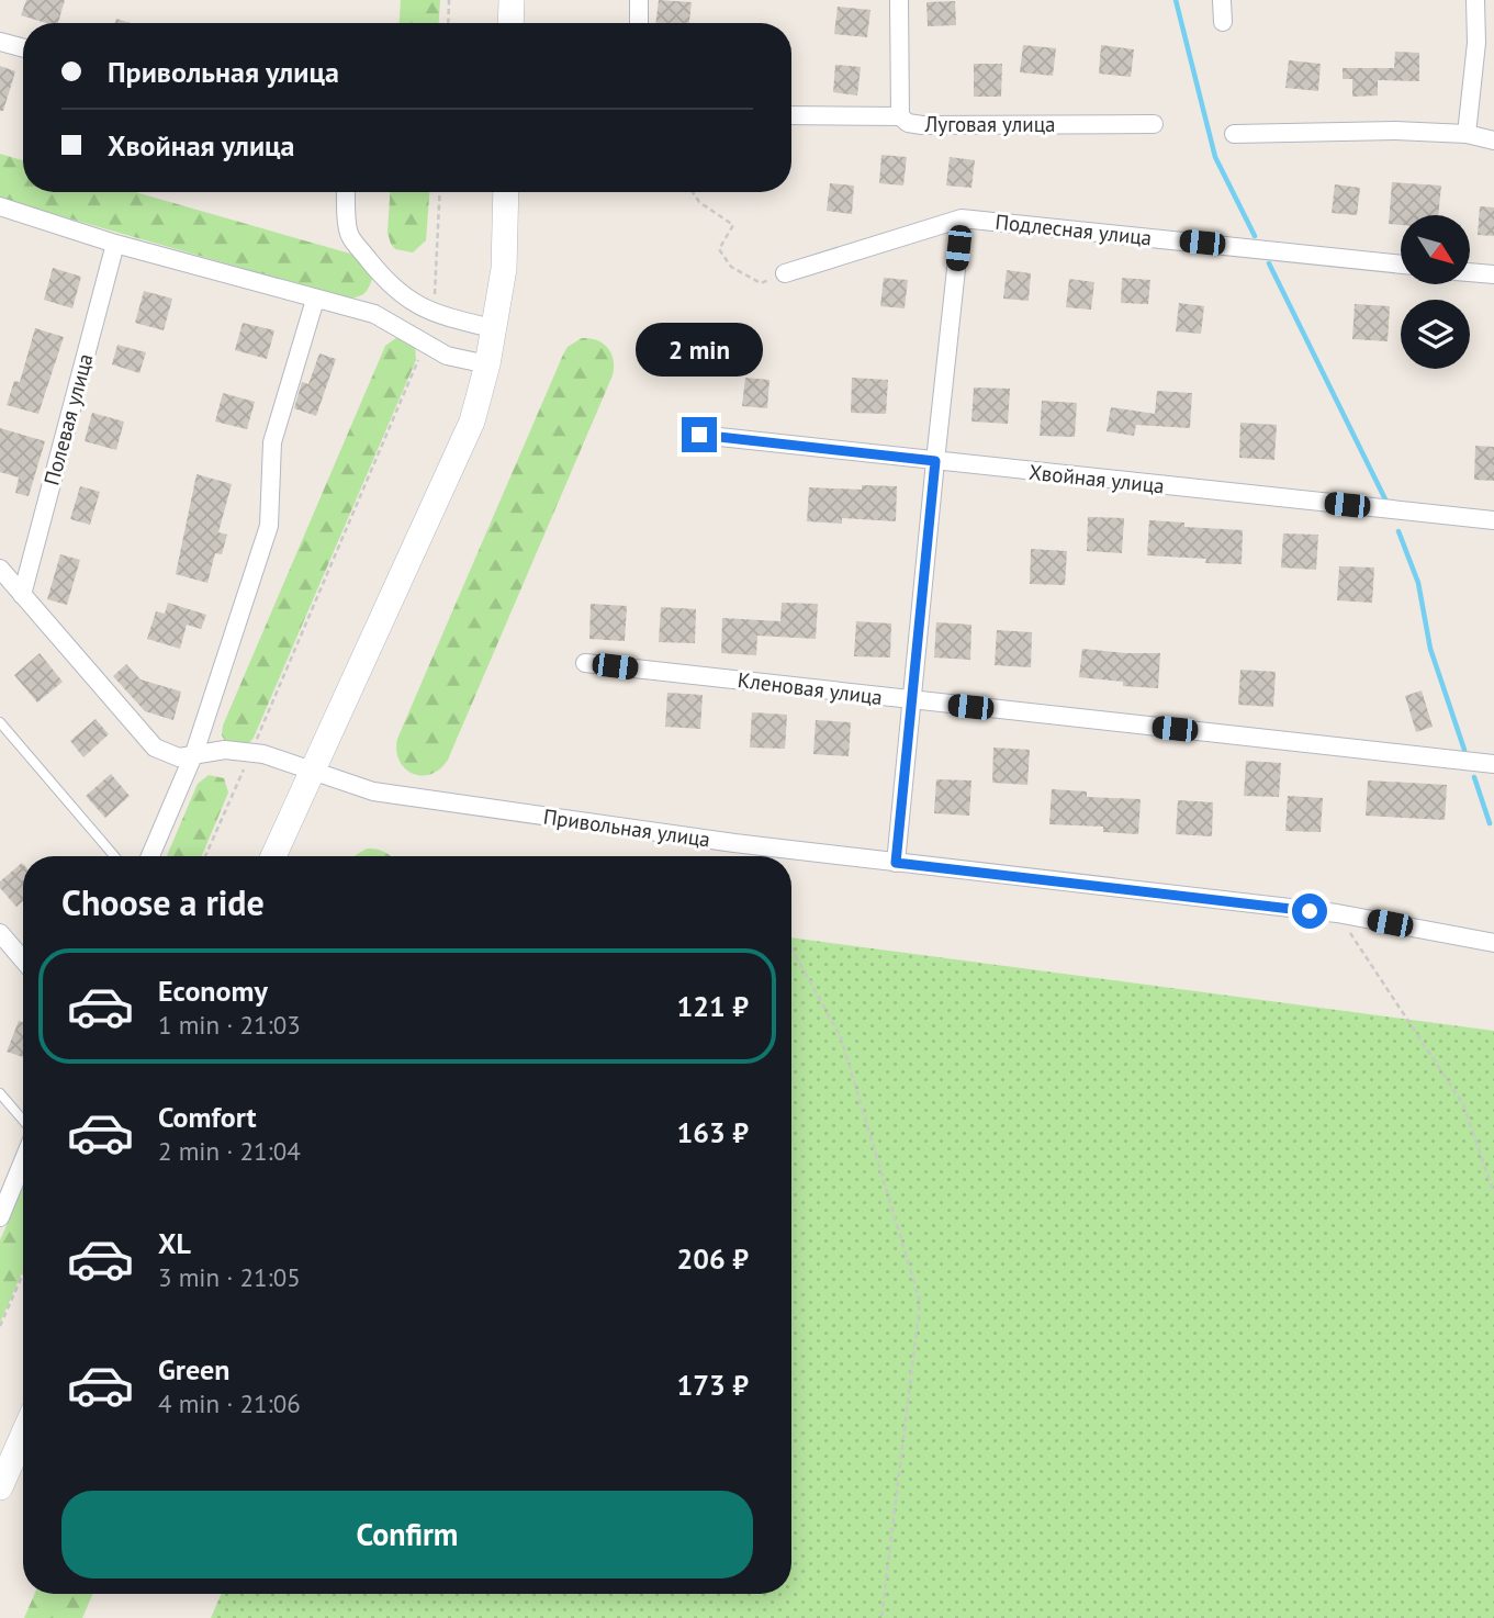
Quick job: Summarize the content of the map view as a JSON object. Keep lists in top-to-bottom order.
{
  "streets": {
    "street": [
      "Луговая улица",
      "Подлесная улица",
      "Полевая улица",
      "Хвойная улица",
      "Кленовая улица",
      "Привольная улица"
    ]
  },
  "north": "bottom right",
  "page": {
    "banner": ["Привольная улица", "Хвойная улица"],
    "bubble": "2 min",
    "heading": "Choose a ride",
    "list": [
      {
        "name": "Economy",
        "note": "1 min · 21:03",
        "value": "121 ₽"
      },
      {
        "name": "Comfort",
        "note": "2 min · 21:04",
        "value": "163 ₽"
      },
      {
        "name": "XL",
        "note": "3 min · 21:05",
        "value": "206 ₽"
      },
      {
        "name": "Green",
        "note": "4 min · 21:06",
        "value": "173 ₽"
      }
    ],
    "buttons": "Confirm"
  }
}
